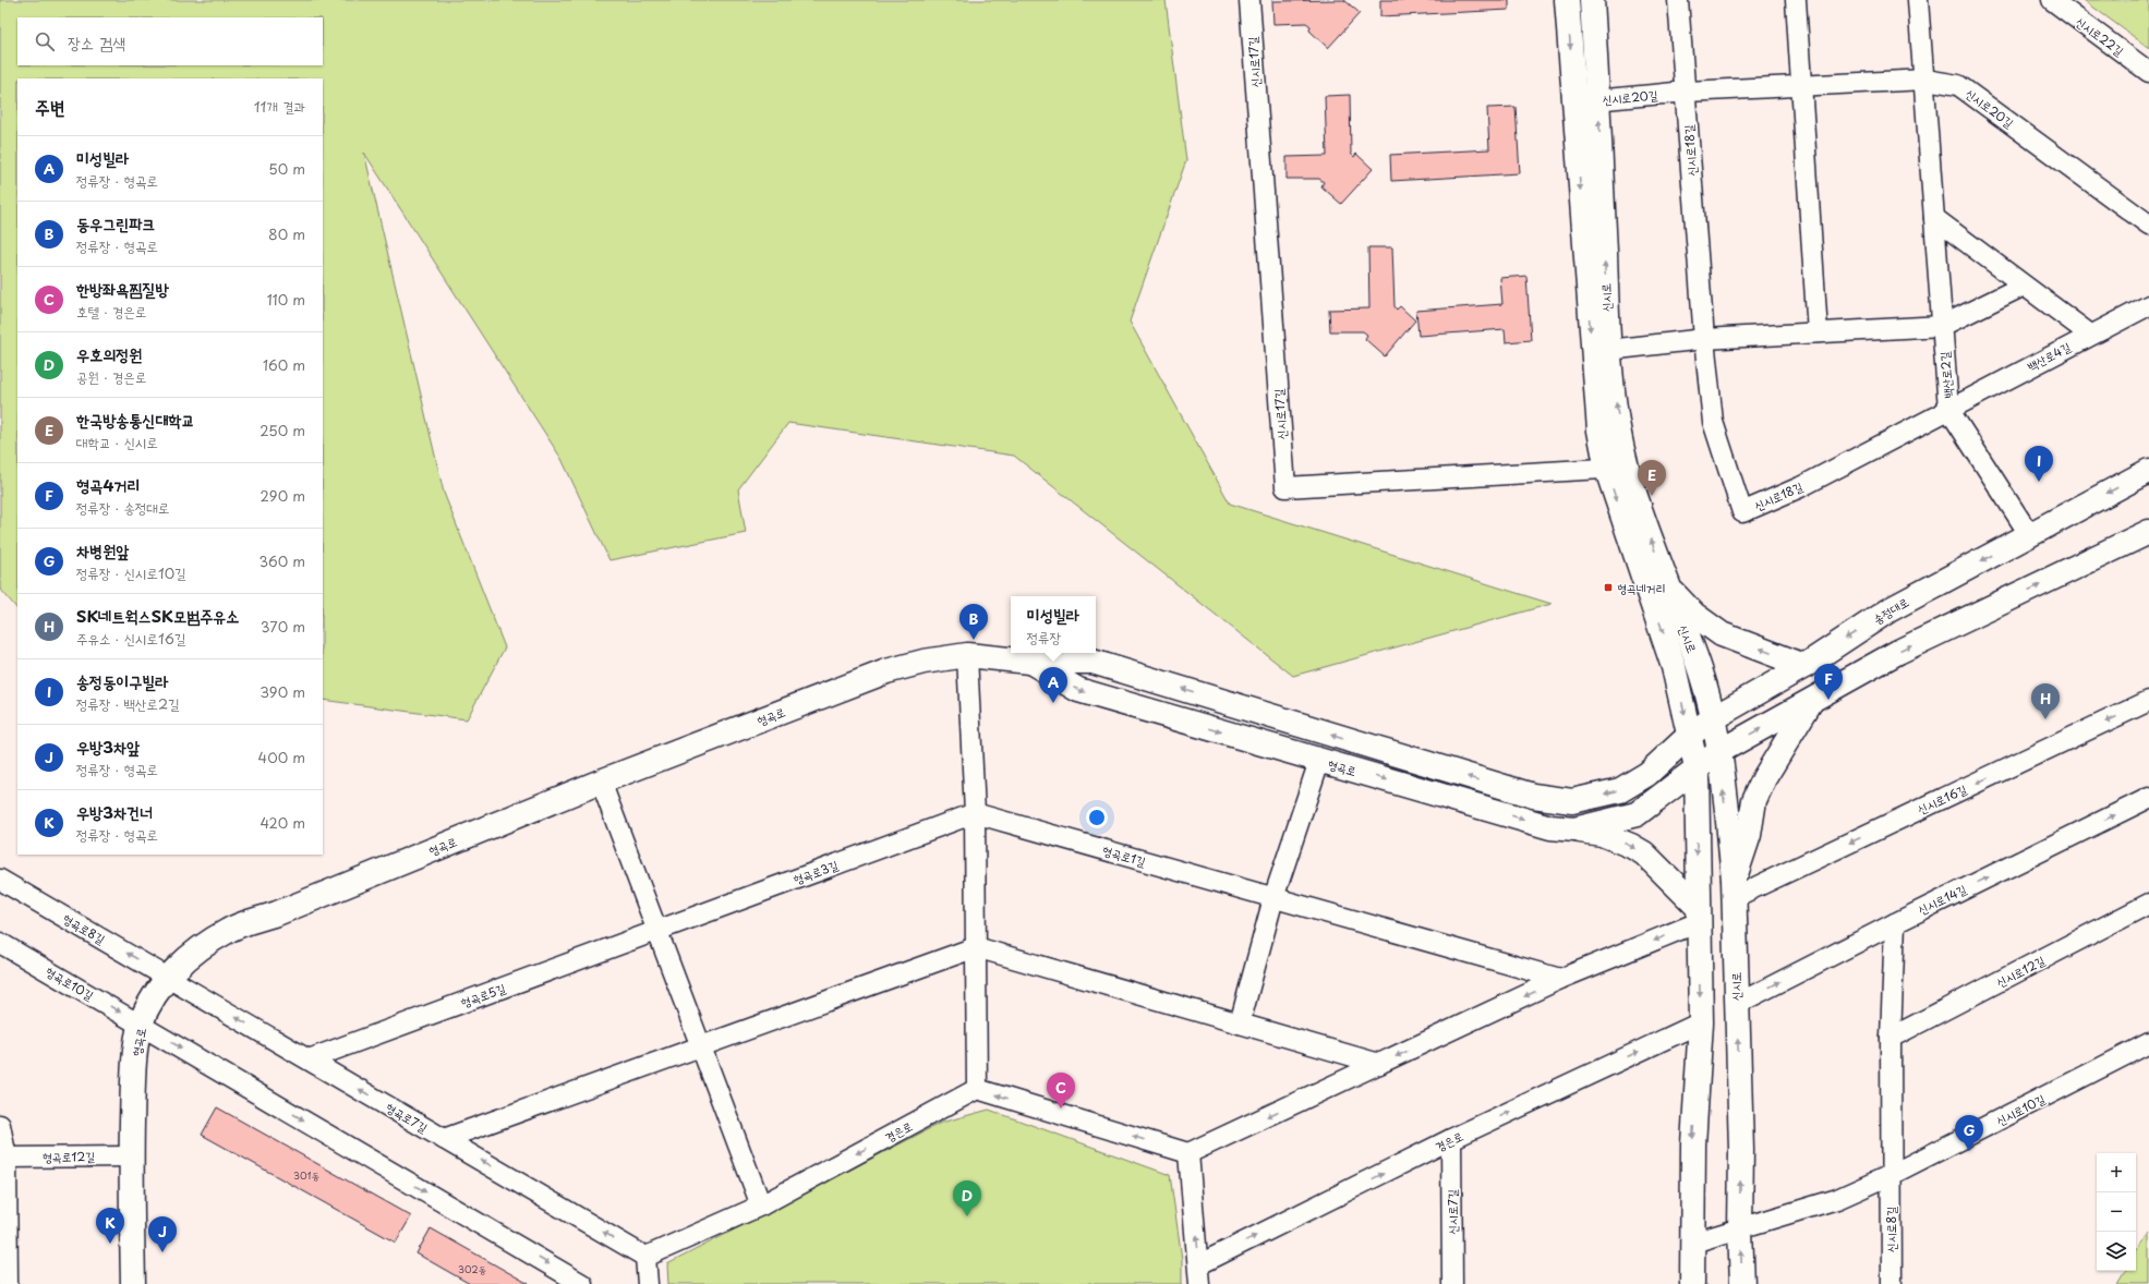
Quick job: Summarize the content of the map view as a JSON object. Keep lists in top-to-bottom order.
{
  "streets": {
    "street": [
      "신시로22길",
      "신시로17길",
      "신시로20길",
      "신시로18길",
      "신시로",
      "백산로4길",
      "백산로2길",
      "송정대로",
      "형곡로",
      "신시로16길",
      "형곡로1길",
      "형곡로3길",
      "신시로14길",
      "형곡로8길",
      "신시로12길",
      "형곡로10길",
      "형곡로5길",
      "신시로10길",
      "형곡로7길",
      "경은로",
      "형곡로12길",
      "신시로7길",
      "신시로8길"
    ]
  },
  "crossings": [
    ["신시로17길", "신시로"],
    ["신시로20길", "신시로18길"],
    ["신시로20길", "신시로"],
    ["신시로20길", "백산로2길"],
    ["신시로18길", "백산로4길"],
    ["신시로18길", "백산로2길"],
    ["신시로", "송정대로"],
    ["신시로", "형곡로"],
    ["신시로", "신시로16길"],
    ["신시로", "신시로14길"],
    ["신시로", "신시로10길"],
    ["신시로", "경은로"],
    ["백산로4길", "백산로2길"],
    ["백산로2길", "송정대로"],
    ["송정대로", "형곡로"],
    ["형곡로", "형곡로8길"],
    ["형곡로", "형곡로10길"],
    ["형곡로", "형곡로7길"],
    ["형곡로", "형곡로12길"],
    ["형곡로1길", "형곡로3길"],
    ["형곡로3길", "형곡로5길"],
    ["형곡로8길", "형곡로7길"],
    ["형곡로5길", "형곡로7길"],
    ["신시로10길", "신시로8길"],
    ["형곡로7길", "경은로"],
    ["경은로", "신시로7길"]
  ],
  "one_way": [
    "신시로14길",
    "형곡로8길",
    "형곡로10길",
    "형곡로7길"
  ],
  "places": {
    "transit": ["형곡네거리"]
  },
  "house_numbers": ["301동", "302동"],
  "page": {
    "search": "장소 검색",
    "heading": ["주변", "11개 결과"],
    "list": [
      {
        "mark": "A",
        "name": "미성빌라",
        "note": "정류장 · 형곡로",
        "value": "50 m"
      },
      {
        "mark": "B",
        "name": "동우그린파크",
        "note": "정류장 · 형곡로",
        "value": "80 m"
      },
      {
        "mark": "C",
        "name": "한방좌욕찜질방",
        "note": "호텔 · 경은로",
        "value": "110 m"
      },
      {
        "mark": "D",
        "name": "우호의정원",
        "note": "공원 · 경은로",
        "value": "160 m"
      },
      {
        "mark": "E",
        "name": "한국방송통신대학교",
        "note": "대학교 · 신시로",
        "value": "250 m"
      },
      {
        "mark": "F",
        "name": "형곡4거리",
        "note": "정류장 · 송정대로",
        "value": "290 m"
      },
      {
        "mark": "G",
        "name": "차병원앞",
        "note": "정류장 · 신시로10길",
        "value": "360 m"
      },
      {
        "mark": "H",
        "name": "SK네트웍스SK모범주유소",
        "note": "주유소 · 신시로16길",
        "value": "370 m"
      },
      {
        "mark": "I",
        "name": "송정동이구빌라",
        "note": "정류장 · 백산로2길",
        "value": "390 m"
      },
      {
        "mark": "J",
        "name": "우방3차앞",
        "note": "정류장 · 형곡로",
        "value": "400 m"
      },
      {
        "mark": "K",
        "name": "우방3차건너",
        "note": "정류장 · 형곡로",
        "value": "420 m"
      }
    ],
    "pins": [
      "I",
      "E",
      "B",
      "F",
      "A",
      "H",
      "C",
      "G",
      "D",
      "K",
      "J"
    ],
    "popup": ["미성빌라", "정류장"],
    "map_buttons": ["+", "−"]
  }
}
